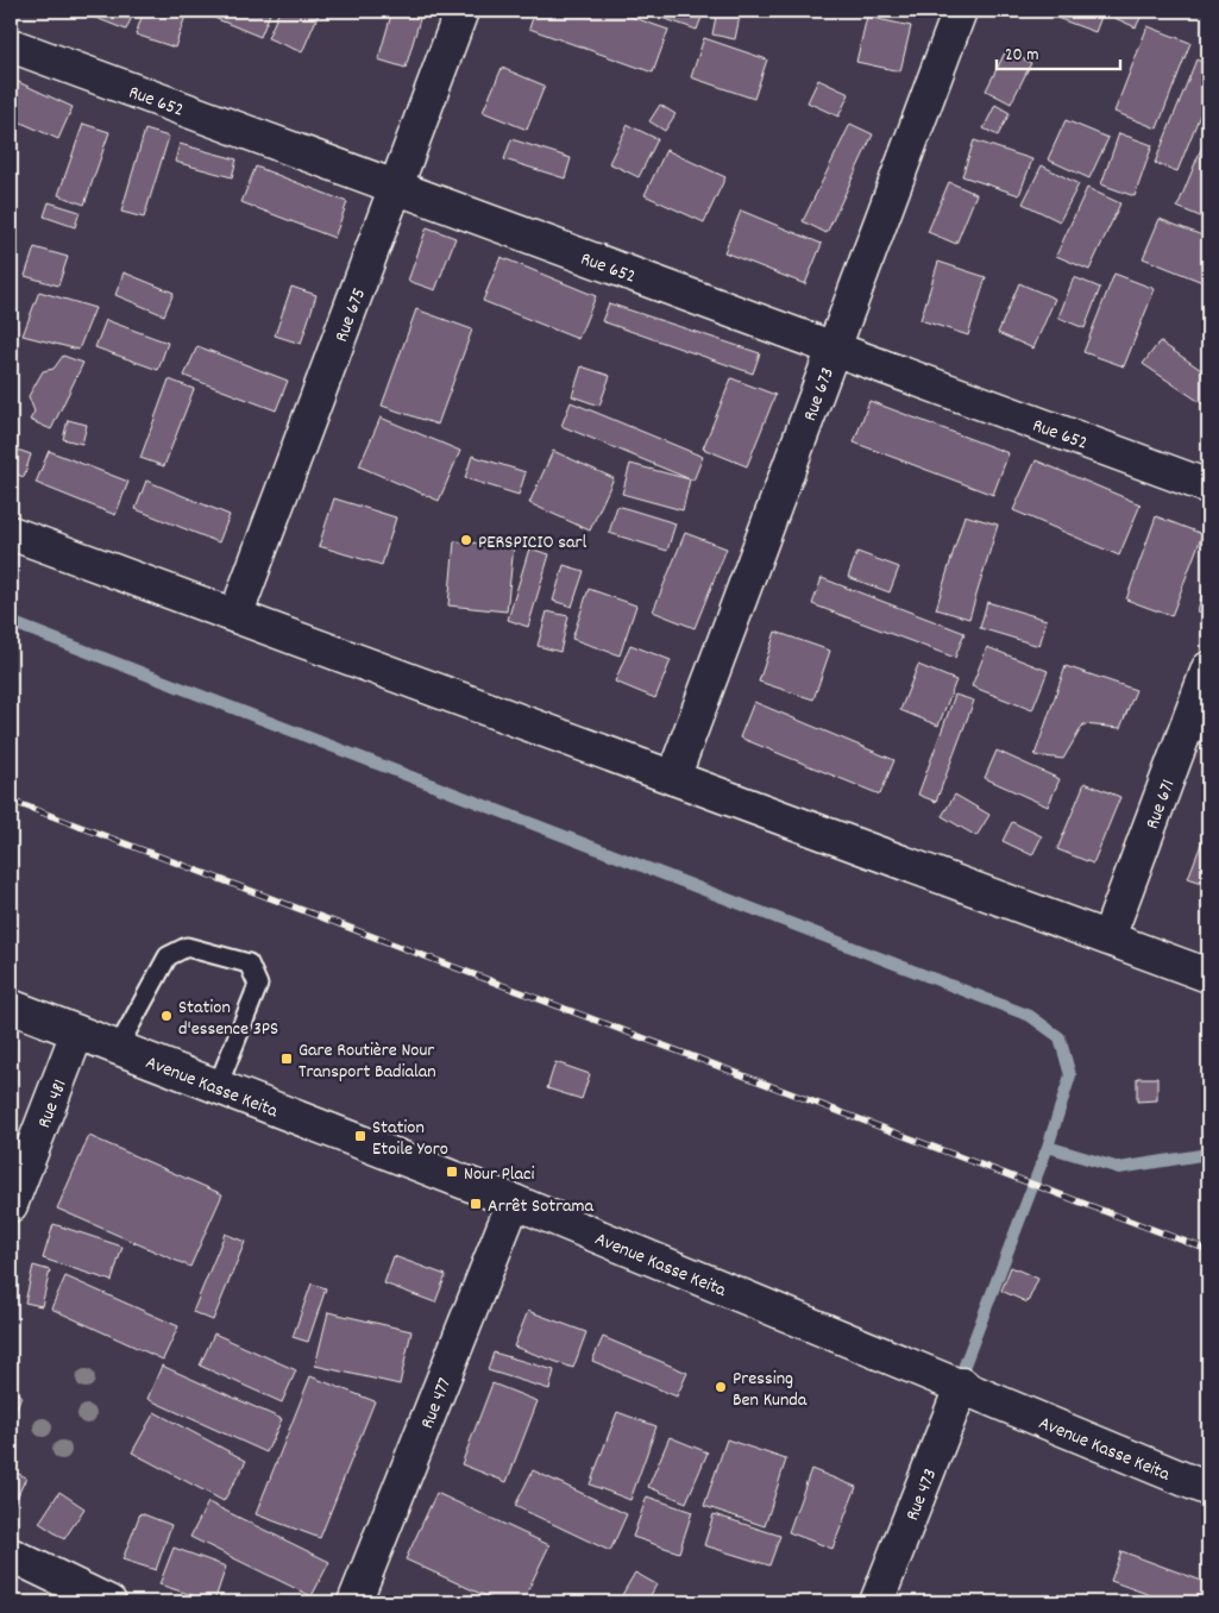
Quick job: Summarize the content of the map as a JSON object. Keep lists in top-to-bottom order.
{
  "streets": {
    "street": [
      "Rue 652",
      "Rue 675",
      "Rue 673",
      "Rue 671",
      "Avenue Kasse Keita",
      "Rue 481",
      "Rue 477",
      "Rue 473"
    ]
  },
  "crossings": [
    ["Rue 652", "Rue 675"],
    ["Rue 652", "Rue 673"],
    ["Avenue Kasse Keita", "Rue 481"],
    ["Avenue Kasse Keita", "Rue 477"],
    ["Avenue Kasse Keita", "Rue 473"]
  ],
  "places": {
    "other": ["PERSPICIO sarl", "Station d'essence 3PS", "Pressing Ben Kunda"],
    "transit": [
      "Gare Routière Nour Transport Badialan",
      "Station Etoile Yoro",
      "Nour Placi",
      "Arrêt Sotrama"
    ]
  },
  "scale_bar": "20 m"
}
